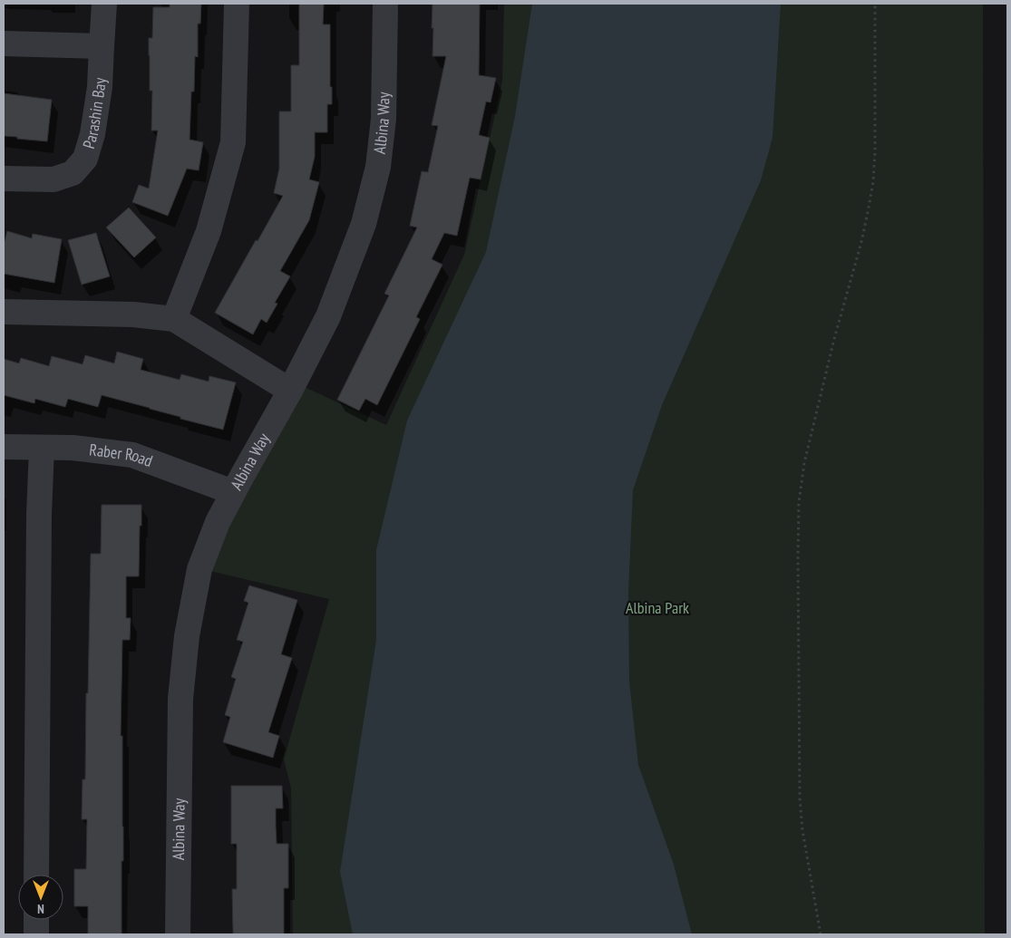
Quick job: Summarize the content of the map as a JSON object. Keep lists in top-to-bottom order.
{
  "streets": {
    "street": ["Parashin Bay", "Albina Way", "Raber Road"]
  },
  "crossings": [
    ["Albina Way", "Raber Road"]
  ],
  "parks": ["Albina Park"],
  "north": "bottom"
}
